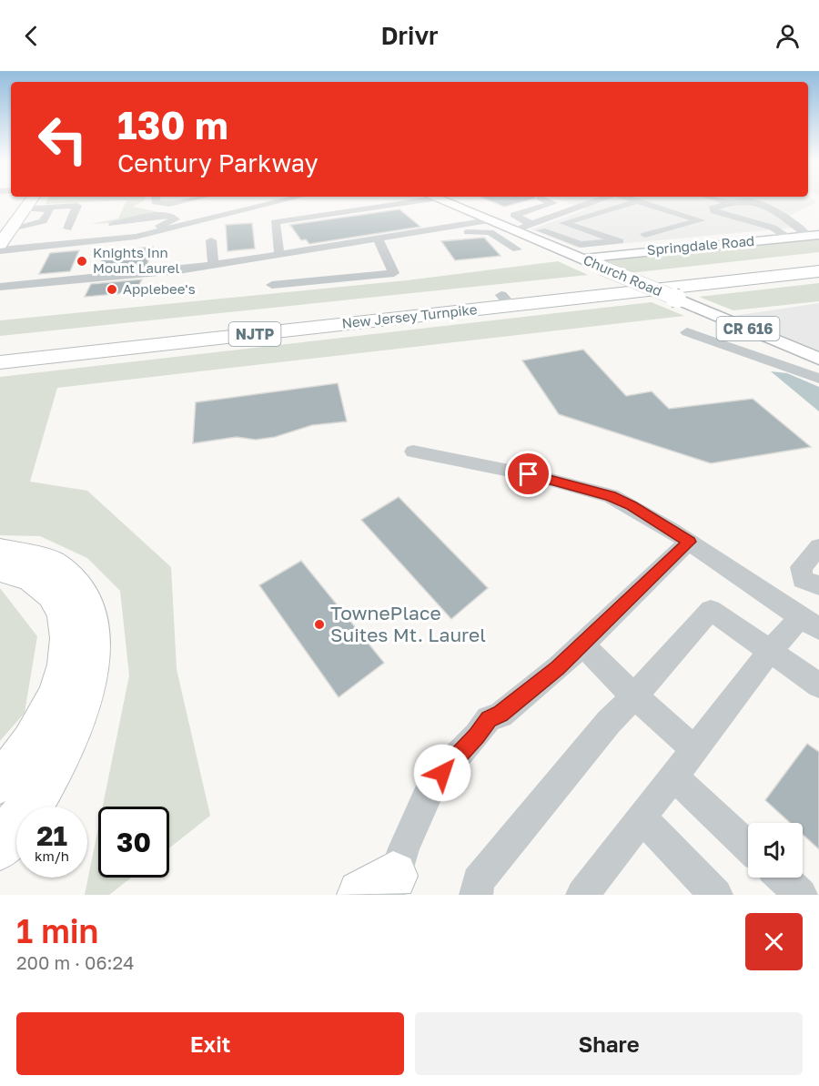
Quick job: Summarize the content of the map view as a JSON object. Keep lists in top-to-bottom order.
{
  "streets": {
    "highway": ["New Jersey Turnpike", "NJTP"],
    "main road": ["Springdale Road", "Church Road", "CR 616"]
  },
  "crossings": [
    ["Springdale Road", "Church Road"]
  ],
  "places": ["Knights Inn Mount Laurel", "Applebee's", "TownePlace Suites Mt. Laurel"],
  "page": {
    "header": "Drivr",
    "turn": ["130 m", "Century Parkway"],
    "speed": "21 km/h",
    "limit": "30",
    "heading": ["1 min", "200 m · 06:24"],
    "buttons": ["Exit", "Share"]
  }
}
